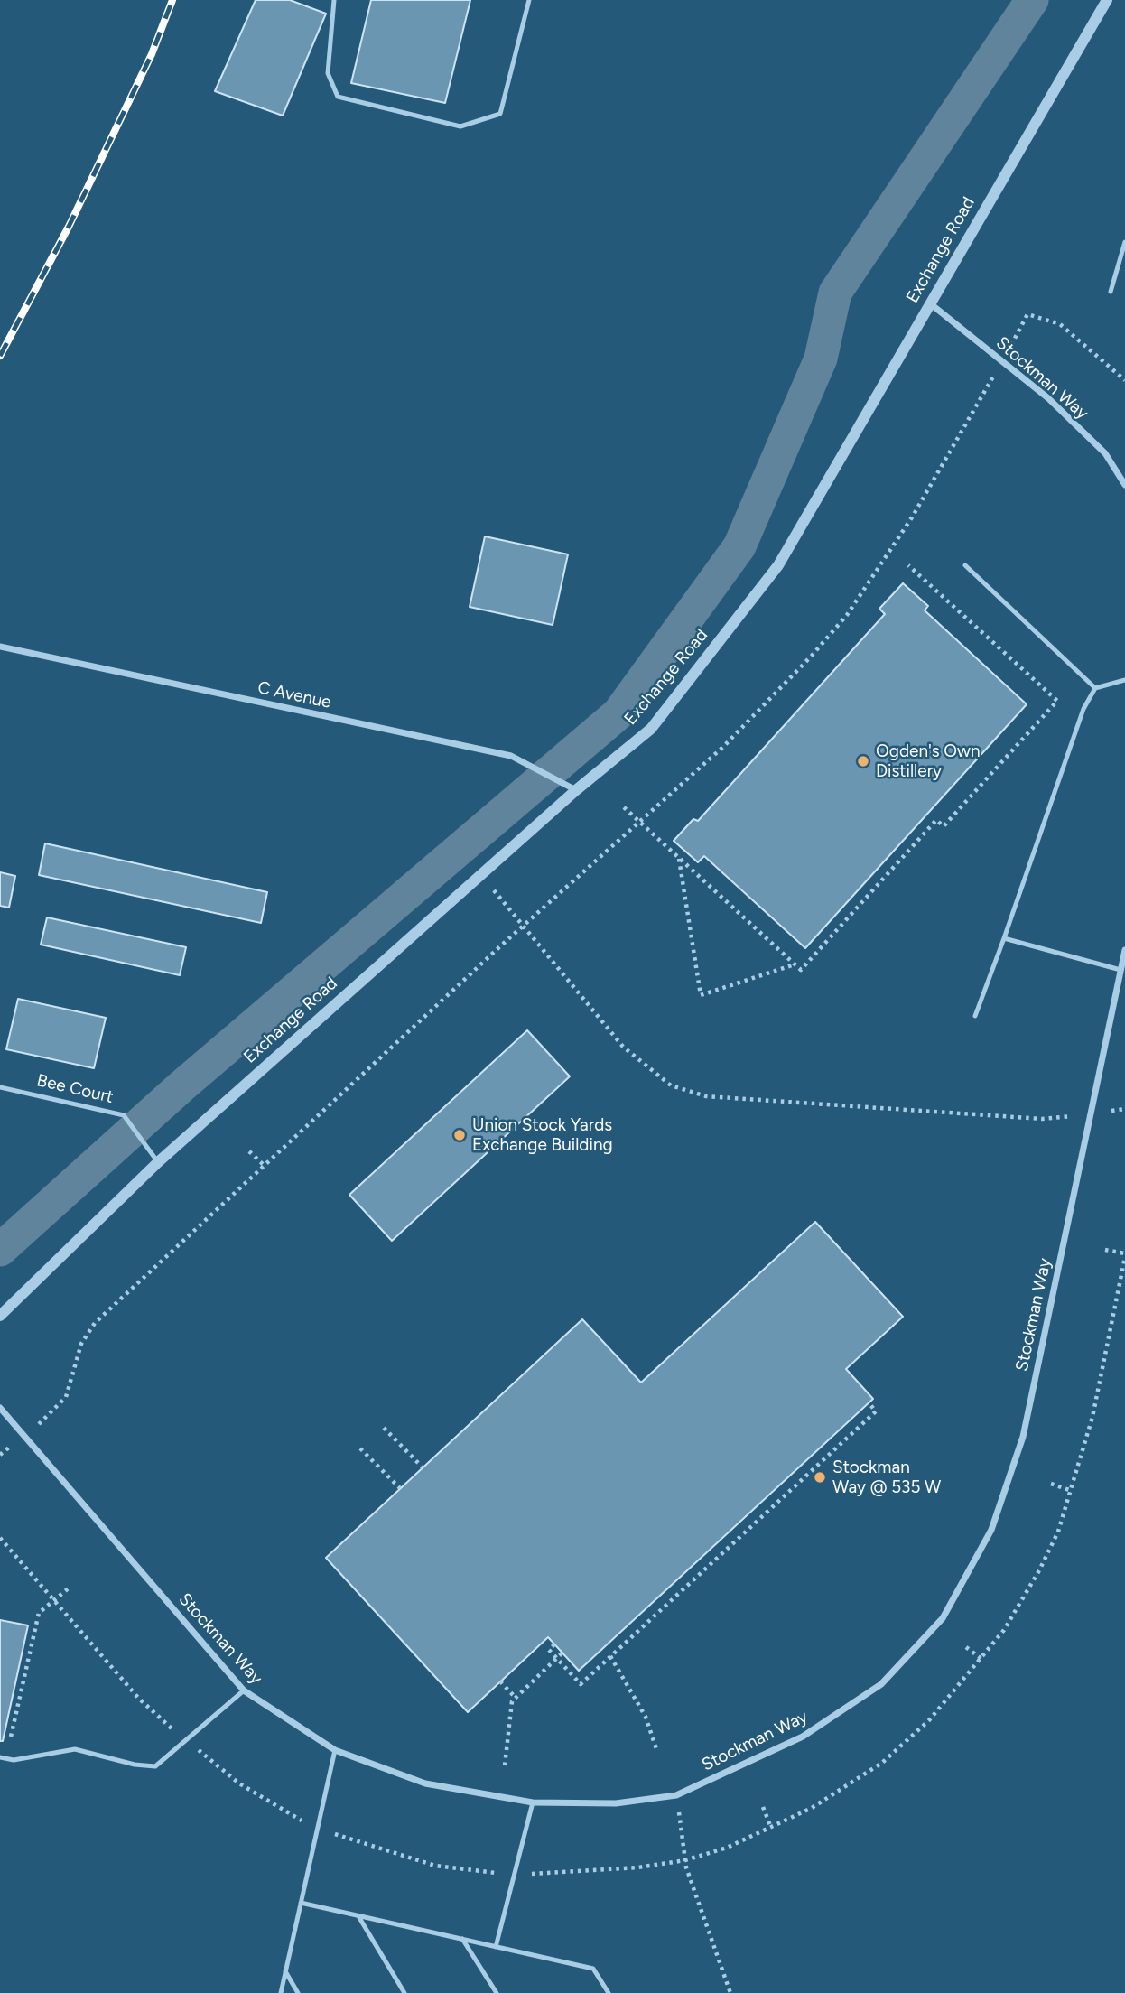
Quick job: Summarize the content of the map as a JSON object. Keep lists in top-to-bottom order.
{
  "streets": {
    "street": ["Exchange Road", "Stockman Way", "C Avenue"],
    "lane": ["Bee Court"]
  },
  "crossings": [
    ["Exchange Road", "Stockman Way"],
    ["Exchange Road", "C Avenue"],
    ["Exchange Road", "Bee Court"]
  ],
  "places": ["Ogden's Own Distillery", "Union Stock Yards Exchange Building", "Stockman Way @ 535 W"]
}
